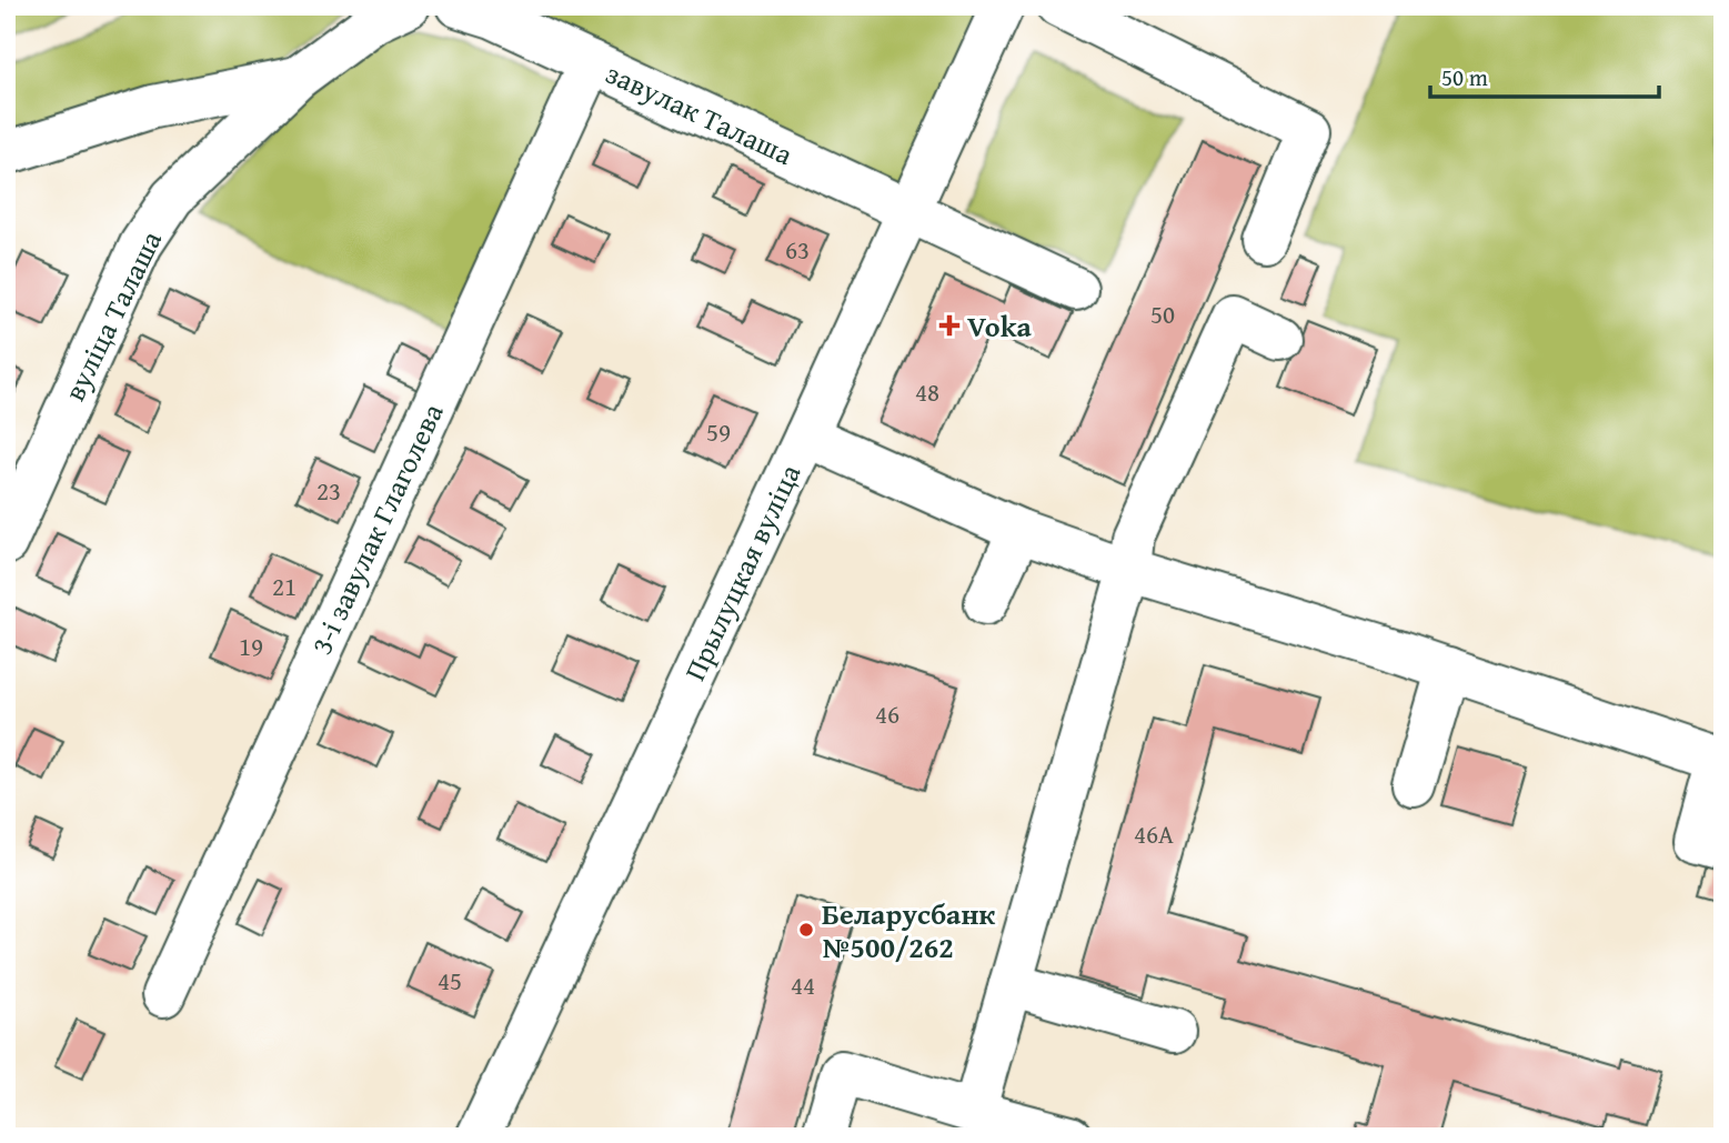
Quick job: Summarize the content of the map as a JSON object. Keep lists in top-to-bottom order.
{
  "streets": {
    "street": [
      "завулак Талаша",
      "вуліца Талаша",
      "3-і завулак Глаголева",
      "Прылуцкая вуліца"
    ]
  },
  "crossings": [
    ["завулак Талаша", "3-і завулак Глаголева"],
    ["завулак Талаша", "Прылуцкая вуліца"]
  ],
  "places": {
    "health": ["Voka"],
    "other": ["Беларусбанк №500/262"]
  },
  "house_numbers": [
    "63",
    "50",
    "48",
    "59",
    "23",
    "21",
    "19",
    "46",
    "46А",
    "45",
    "44"
  ],
  "scale_bar": "50 m"
}
